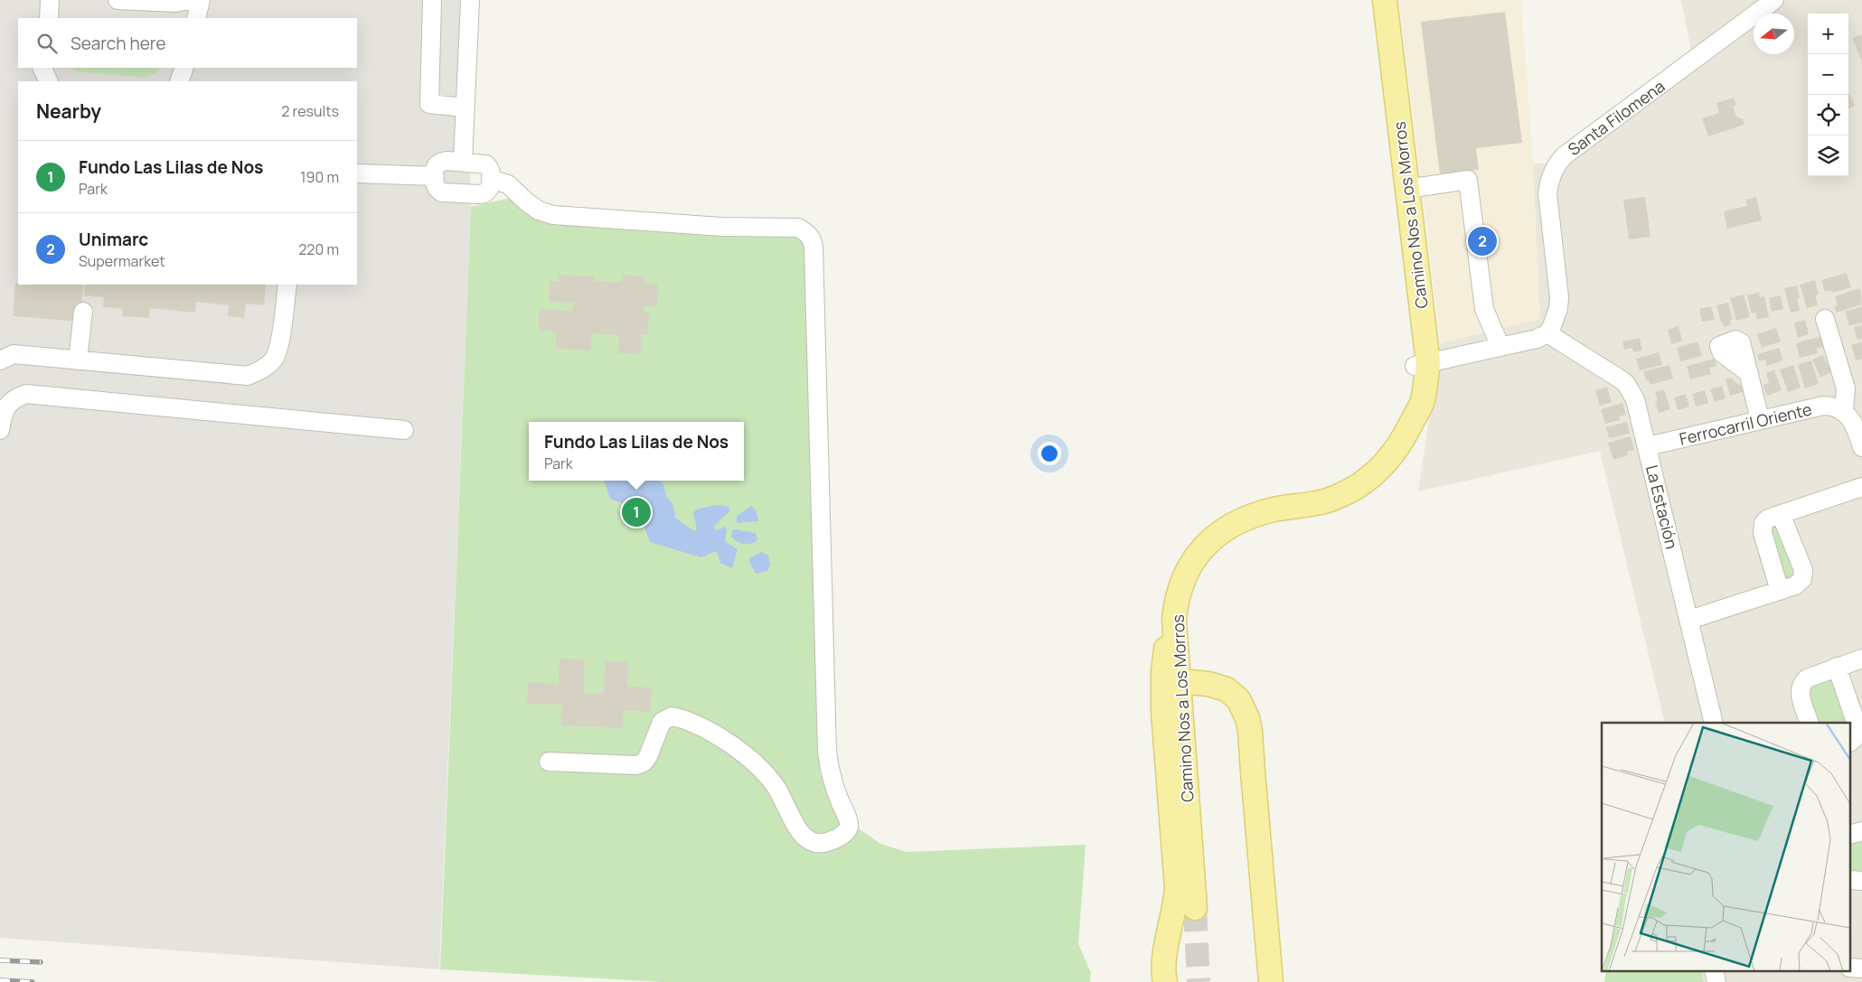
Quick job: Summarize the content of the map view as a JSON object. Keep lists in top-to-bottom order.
{
  "streets": {
    "main road": ["Camino Nos a Los Morros"],
    "street": ["Santa Filomena", "Ferrocarril Oriente", "La Estación"]
  },
  "crossings": [
    ["Santa Filomena", "La Estación"],
    ["Ferrocarril Oriente", "La Estación"]
  ],
  "north": "left",
  "page": {
    "map_buttons": ["+", "−"],
    "search": "Search here",
    "heading": ["Nearby", "2 results"],
    "list": [
      {
        "mark": "1",
        "name": "Fundo Las Lilas de Nos",
        "note": "Park",
        "value": "190 m"
      },
      {
        "mark": "2",
        "name": "Unimarc",
        "note": "Supermarket",
        "value": "220 m"
      }
    ],
    "pins": ["2", "1"],
    "popup": ["Fundo Las Lilas de Nos", "Park"]
  }
}
